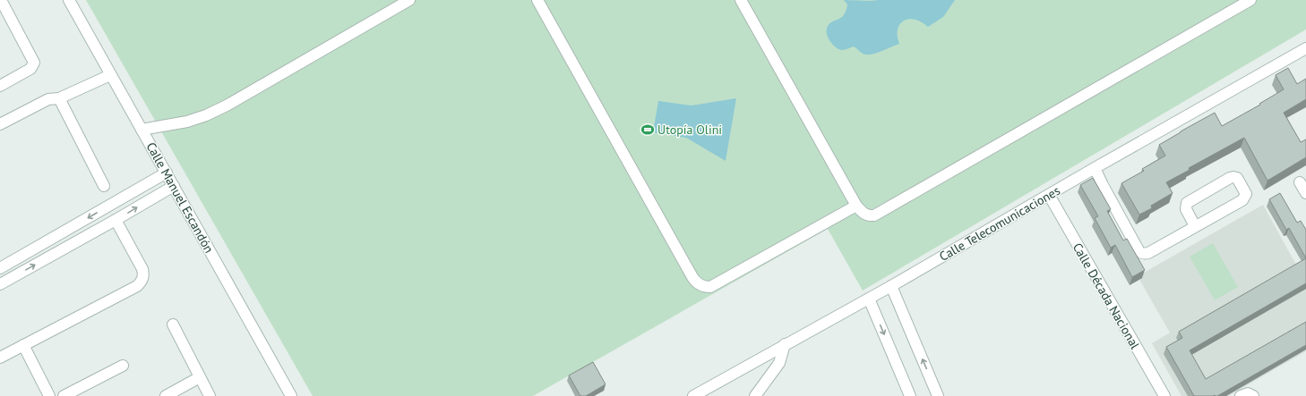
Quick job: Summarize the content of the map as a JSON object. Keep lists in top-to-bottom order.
{
  "streets": {
    "street": ["Calle Manuel Escandón", "Calle Telecomunicaciones", "Calle Década Nacional"]
  },
  "crossings": [
    ["Calle Telecomunicaciones", "Calle Década Nacional"]
  ],
  "places": {
    "sports": ["Utopía Olini"]
  }
}
